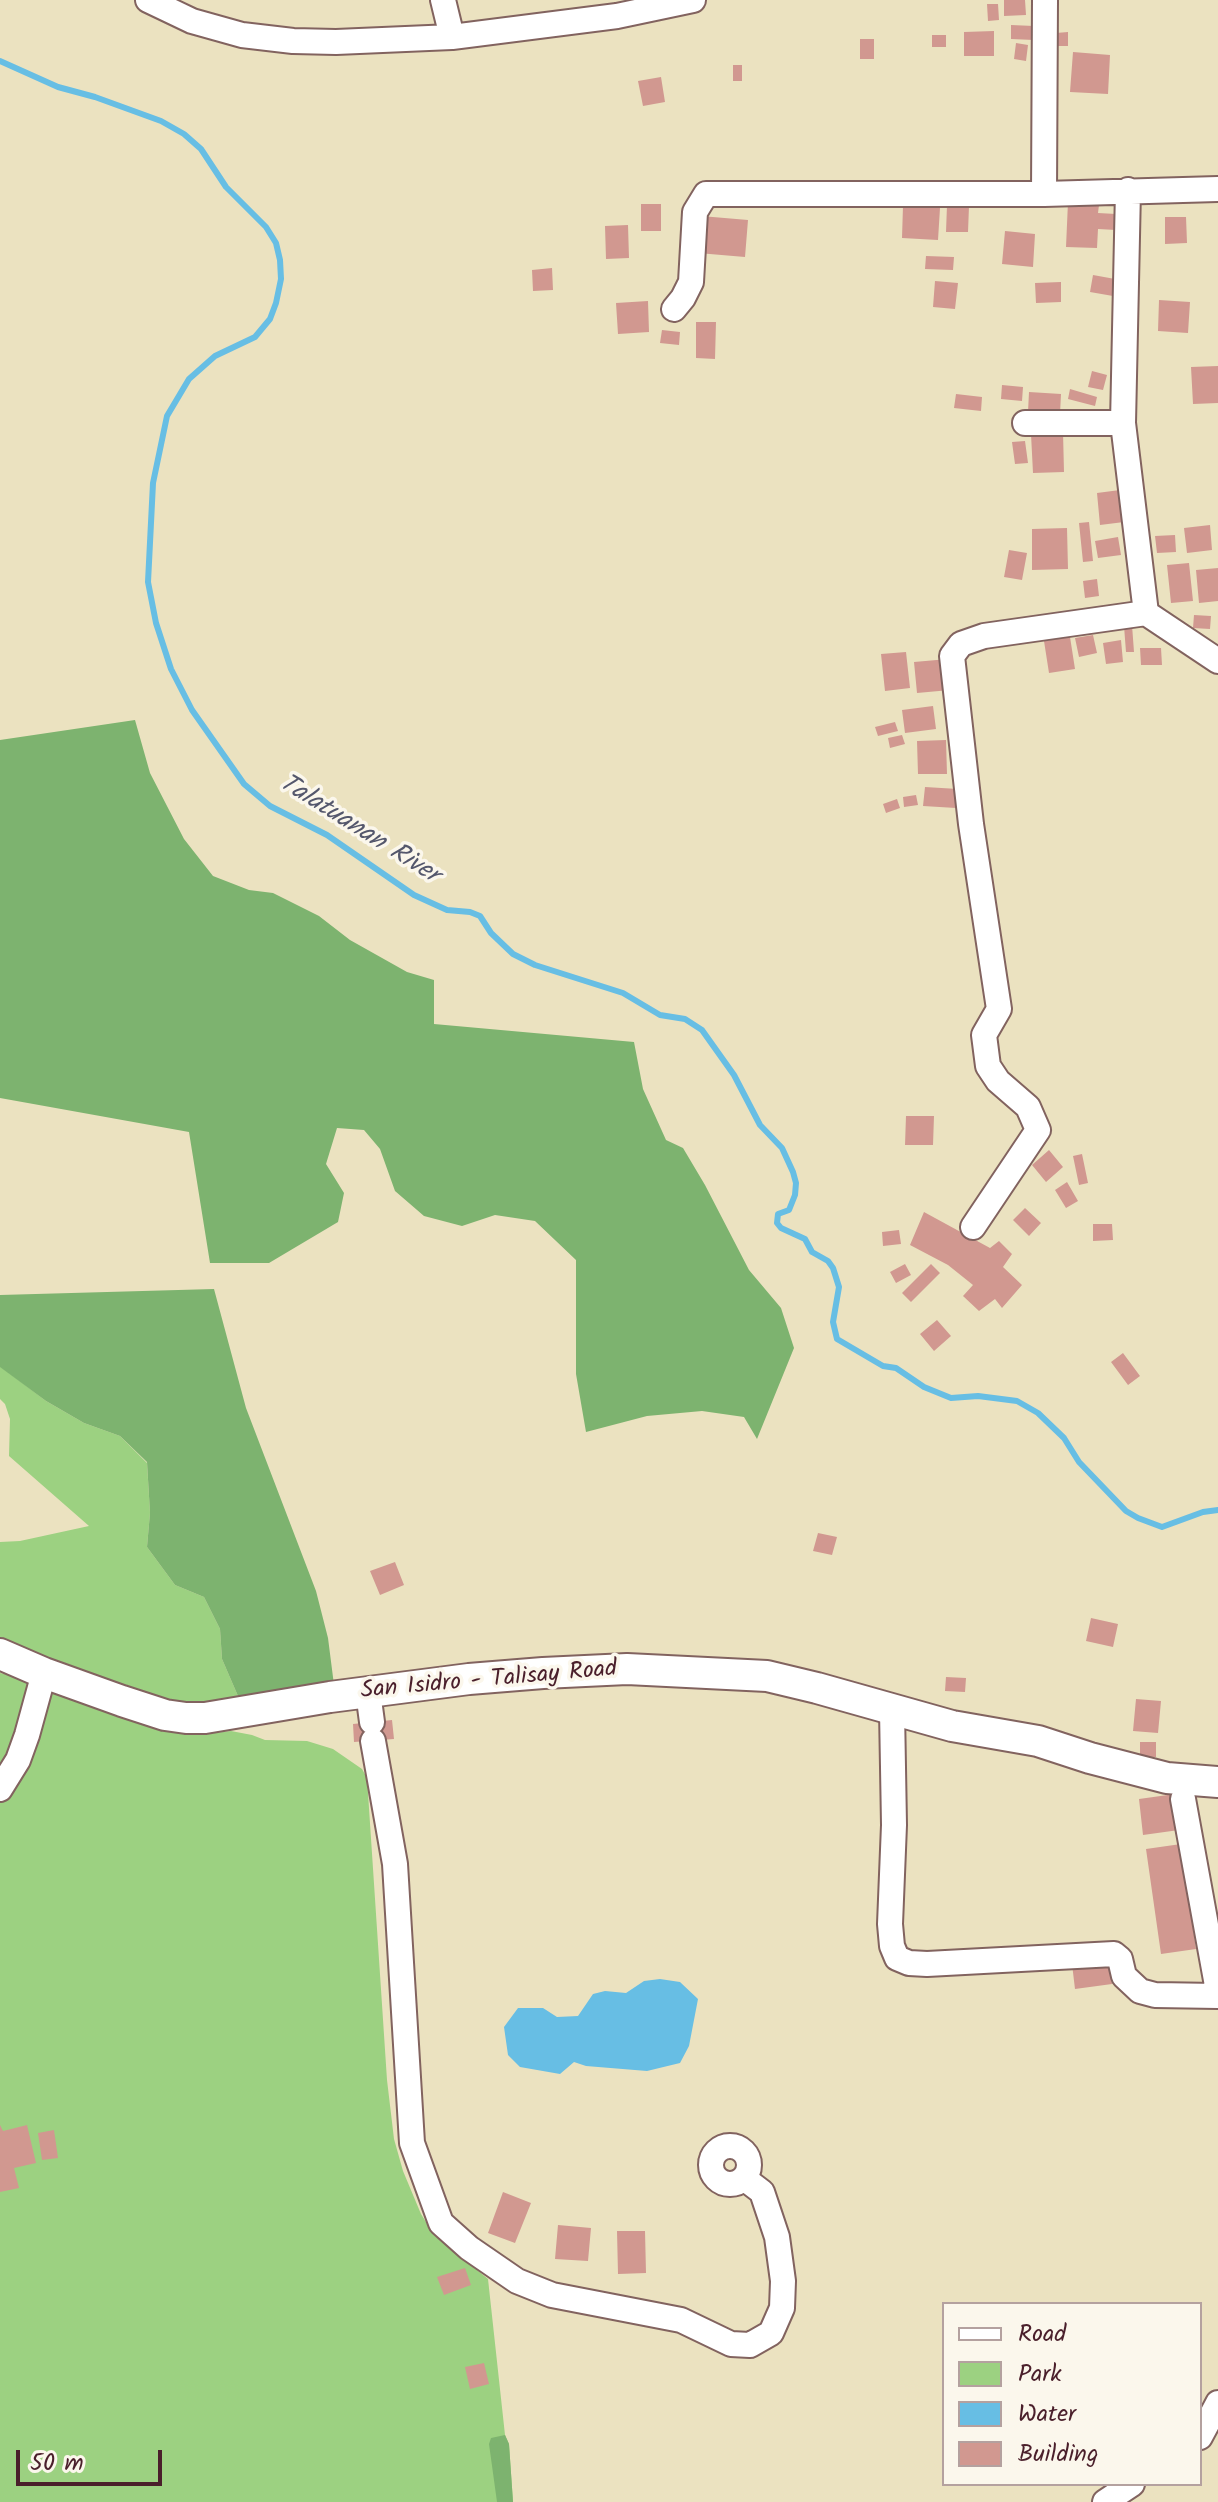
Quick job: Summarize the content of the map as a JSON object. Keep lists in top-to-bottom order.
{
  "streets": {
    "street": ["San Isidro - Talisay Road"]
  },
  "water": ["Talatuanan River"],
  "legend": [
    "Road",
    "Park",
    "Water",
    "Building"
  ],
  "scale_bar": "50 m"
}
